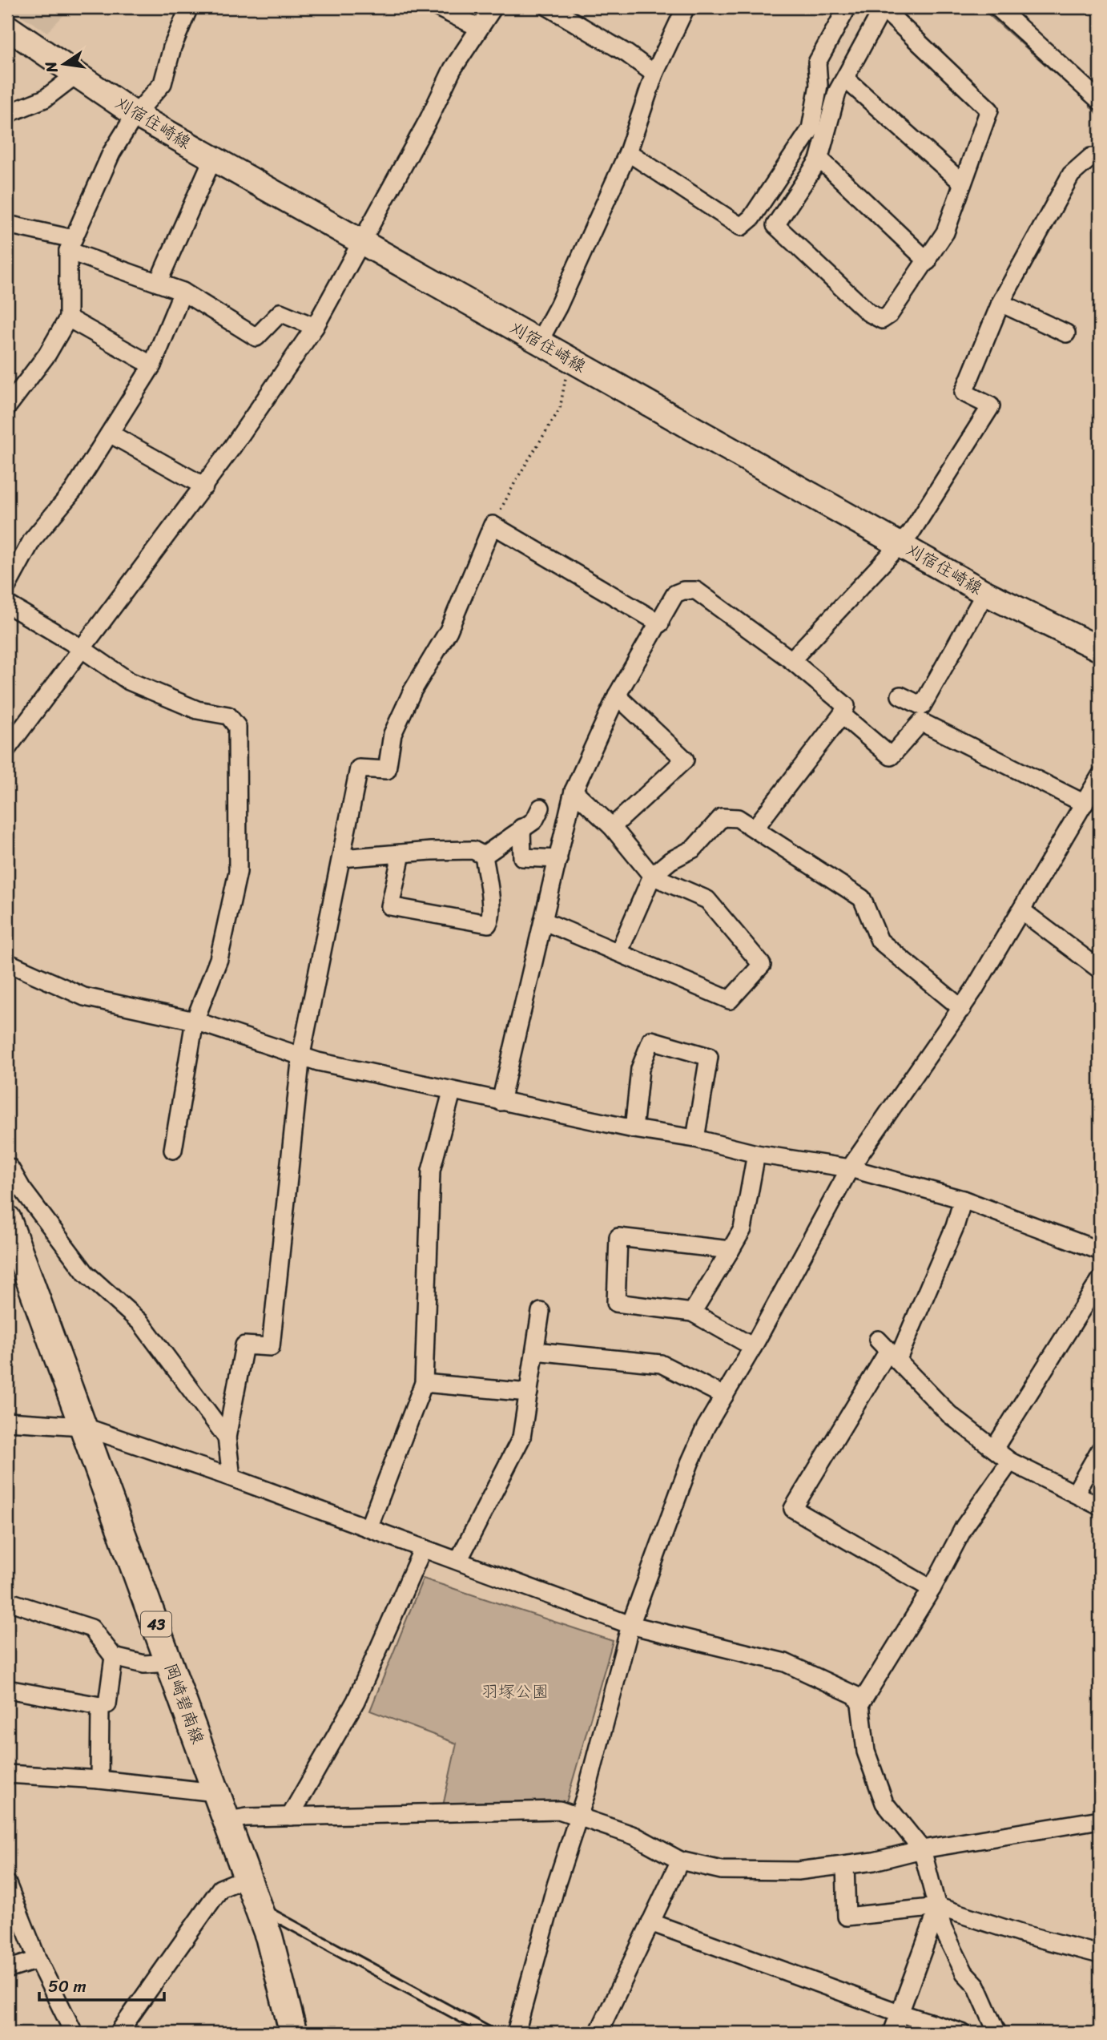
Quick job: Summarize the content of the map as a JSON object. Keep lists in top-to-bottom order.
{
  "streets": {
    "main road": ["刈宿住崎線", "43", "岡崎碧南線"]
  },
  "parks": ["羽塚公園"],
  "scale_bar": "50 m",
  "north": "left"
}
